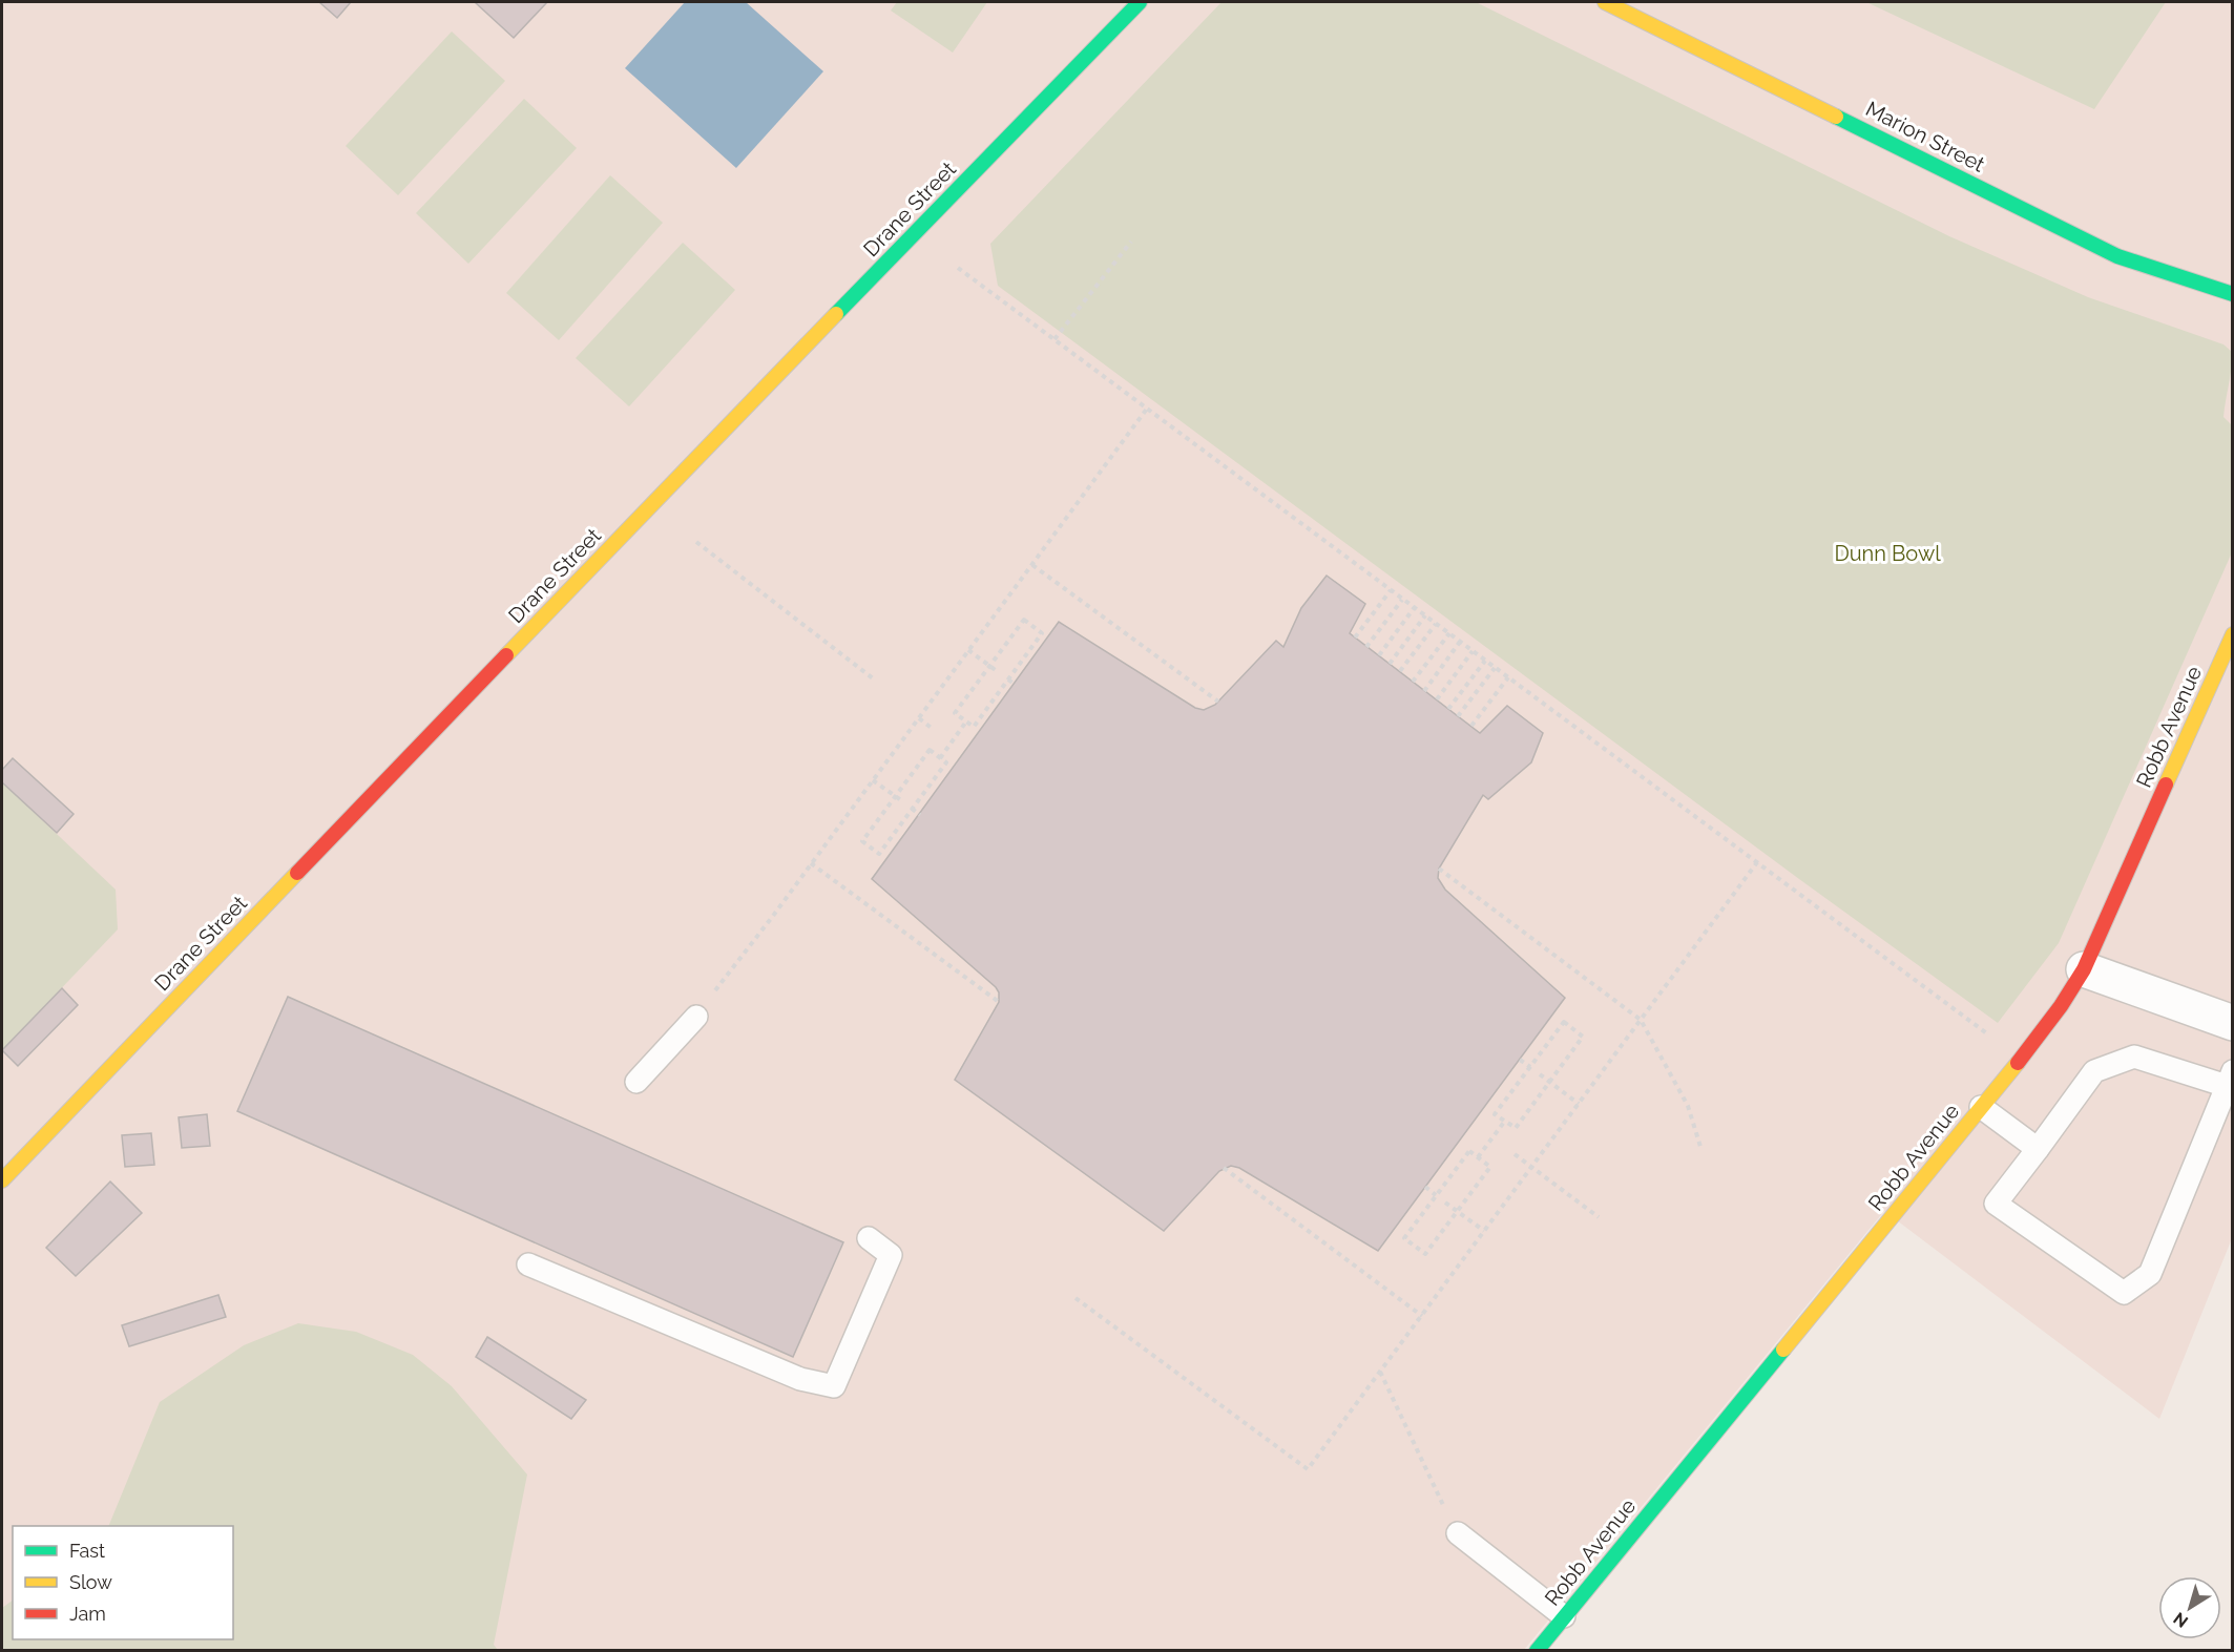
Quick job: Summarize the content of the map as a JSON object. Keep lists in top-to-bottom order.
{
  "streets": {
    "street": ["Marion Street", "Drane Street", "Robb Avenue"]
  },
  "parks": ["Dunn Bowl"],
  "legend": ["Fast", "Slow", "Jam"],
  "north": "bottom left"
}
